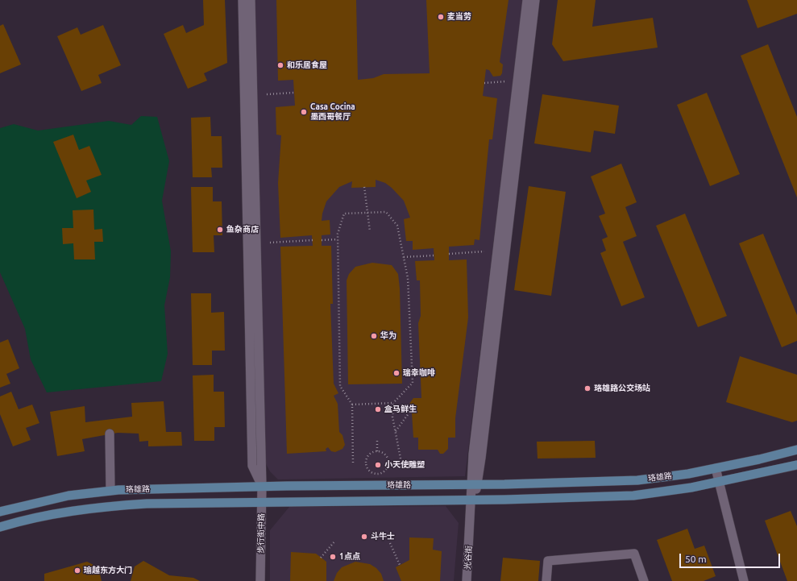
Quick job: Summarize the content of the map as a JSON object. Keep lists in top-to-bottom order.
{
  "streets": {
    "main road": ["珞雄路"],
    "street": ["步行街中路", "光谷街"]
  },
  "crossings": [
    ["珞雄路", "步行街中路"],
    ["珞雄路", "光谷街"]
  ],
  "places": [
    "麦当劳",
    "和乐居食屋",
    "Casa Cocina 墨西哥餐厅",
    "鱼杂商店",
    "华为",
    "瑞幸咖啡",
    "珞雄路公交场站",
    "盒马鲜生",
    "小天使雕塑",
    "斗牛士",
    "1点点",
    "瑜越东方大门"
  ],
  "scale_bar": "50 m"
}
